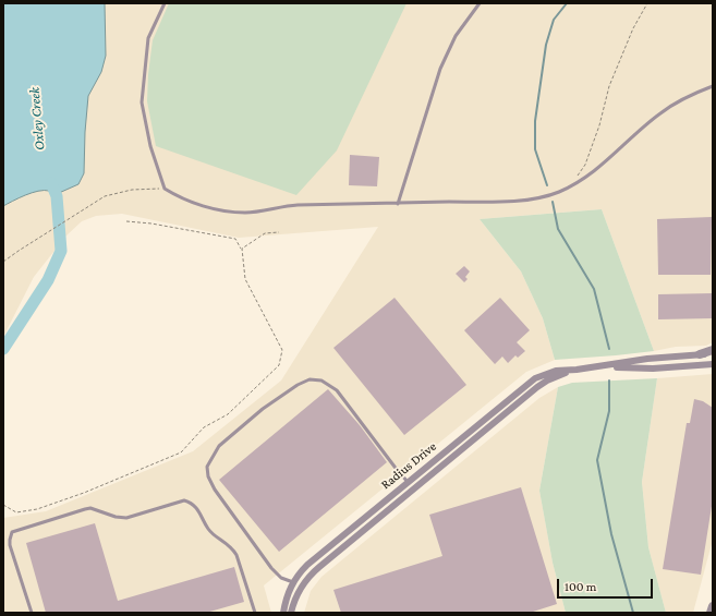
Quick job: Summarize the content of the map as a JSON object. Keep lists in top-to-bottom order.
{
  "streets": {
    "street": ["Radius Drive"]
  },
  "water": ["Oxley Creek"],
  "scale_bar": "100 m"
}
